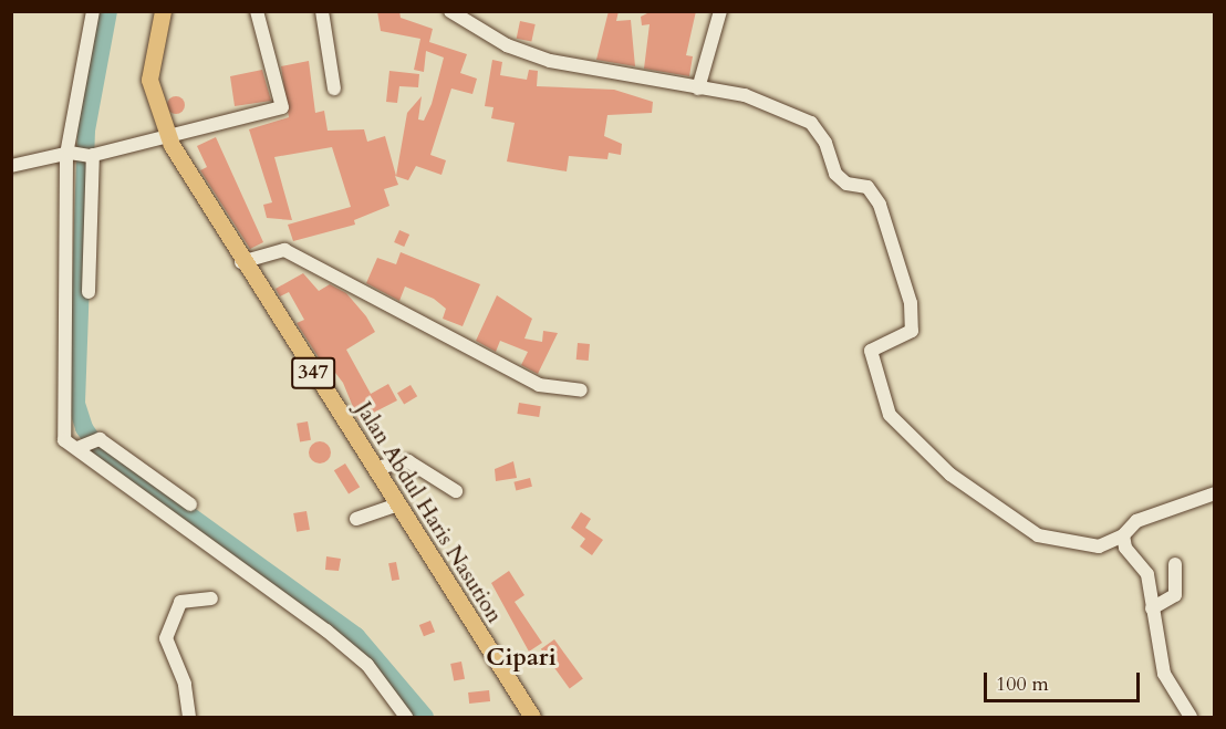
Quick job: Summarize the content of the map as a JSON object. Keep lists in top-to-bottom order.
{
  "streets": {
    "main road": ["347", "Jalan Abdul Haris Nasution"]
  },
  "districts": ["Cipari"],
  "scale_bar": "100 m"
}
